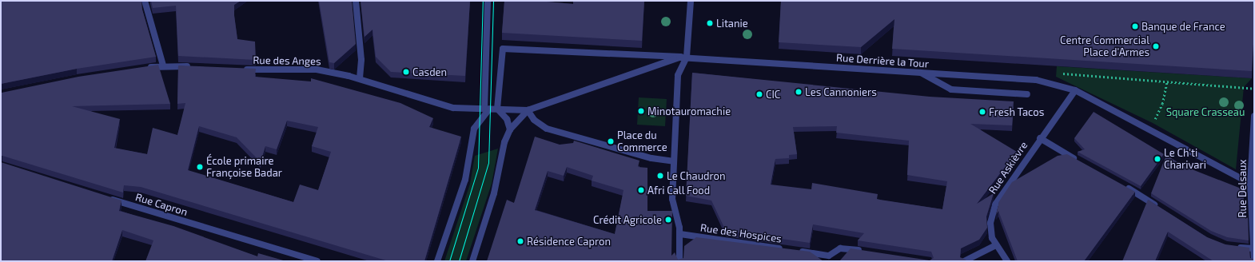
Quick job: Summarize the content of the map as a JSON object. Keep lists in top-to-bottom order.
{
  "streets": {
    "street": [
      "Rue des Anges",
      "Rue Derrière la Tour",
      "Rue Askièvre",
      "Rue Delsaux",
      "Rue Capron",
      "Rue des Hospices"
    ]
  },
  "crossings": [
    ["Rue Derrière la Tour", "Rue Askièvre"]
  ],
  "parks": ["Square Crasseau"],
  "places": [
    "Litanie",
    "Banque de France",
    "Centre Commercial Place d'Armes",
    "Casden",
    "Les Cannoniers",
    "CIC",
    "Minotauromachie",
    "Fresh Tacos",
    "Place du Commerce",
    "Le Ch'ti Charivari",
    "École primaire Françoise Badar",
    "Le Chaudron",
    "Afri Call Food",
    "Crédit Agricole",
    "Résidence Capron"
  ]
}
